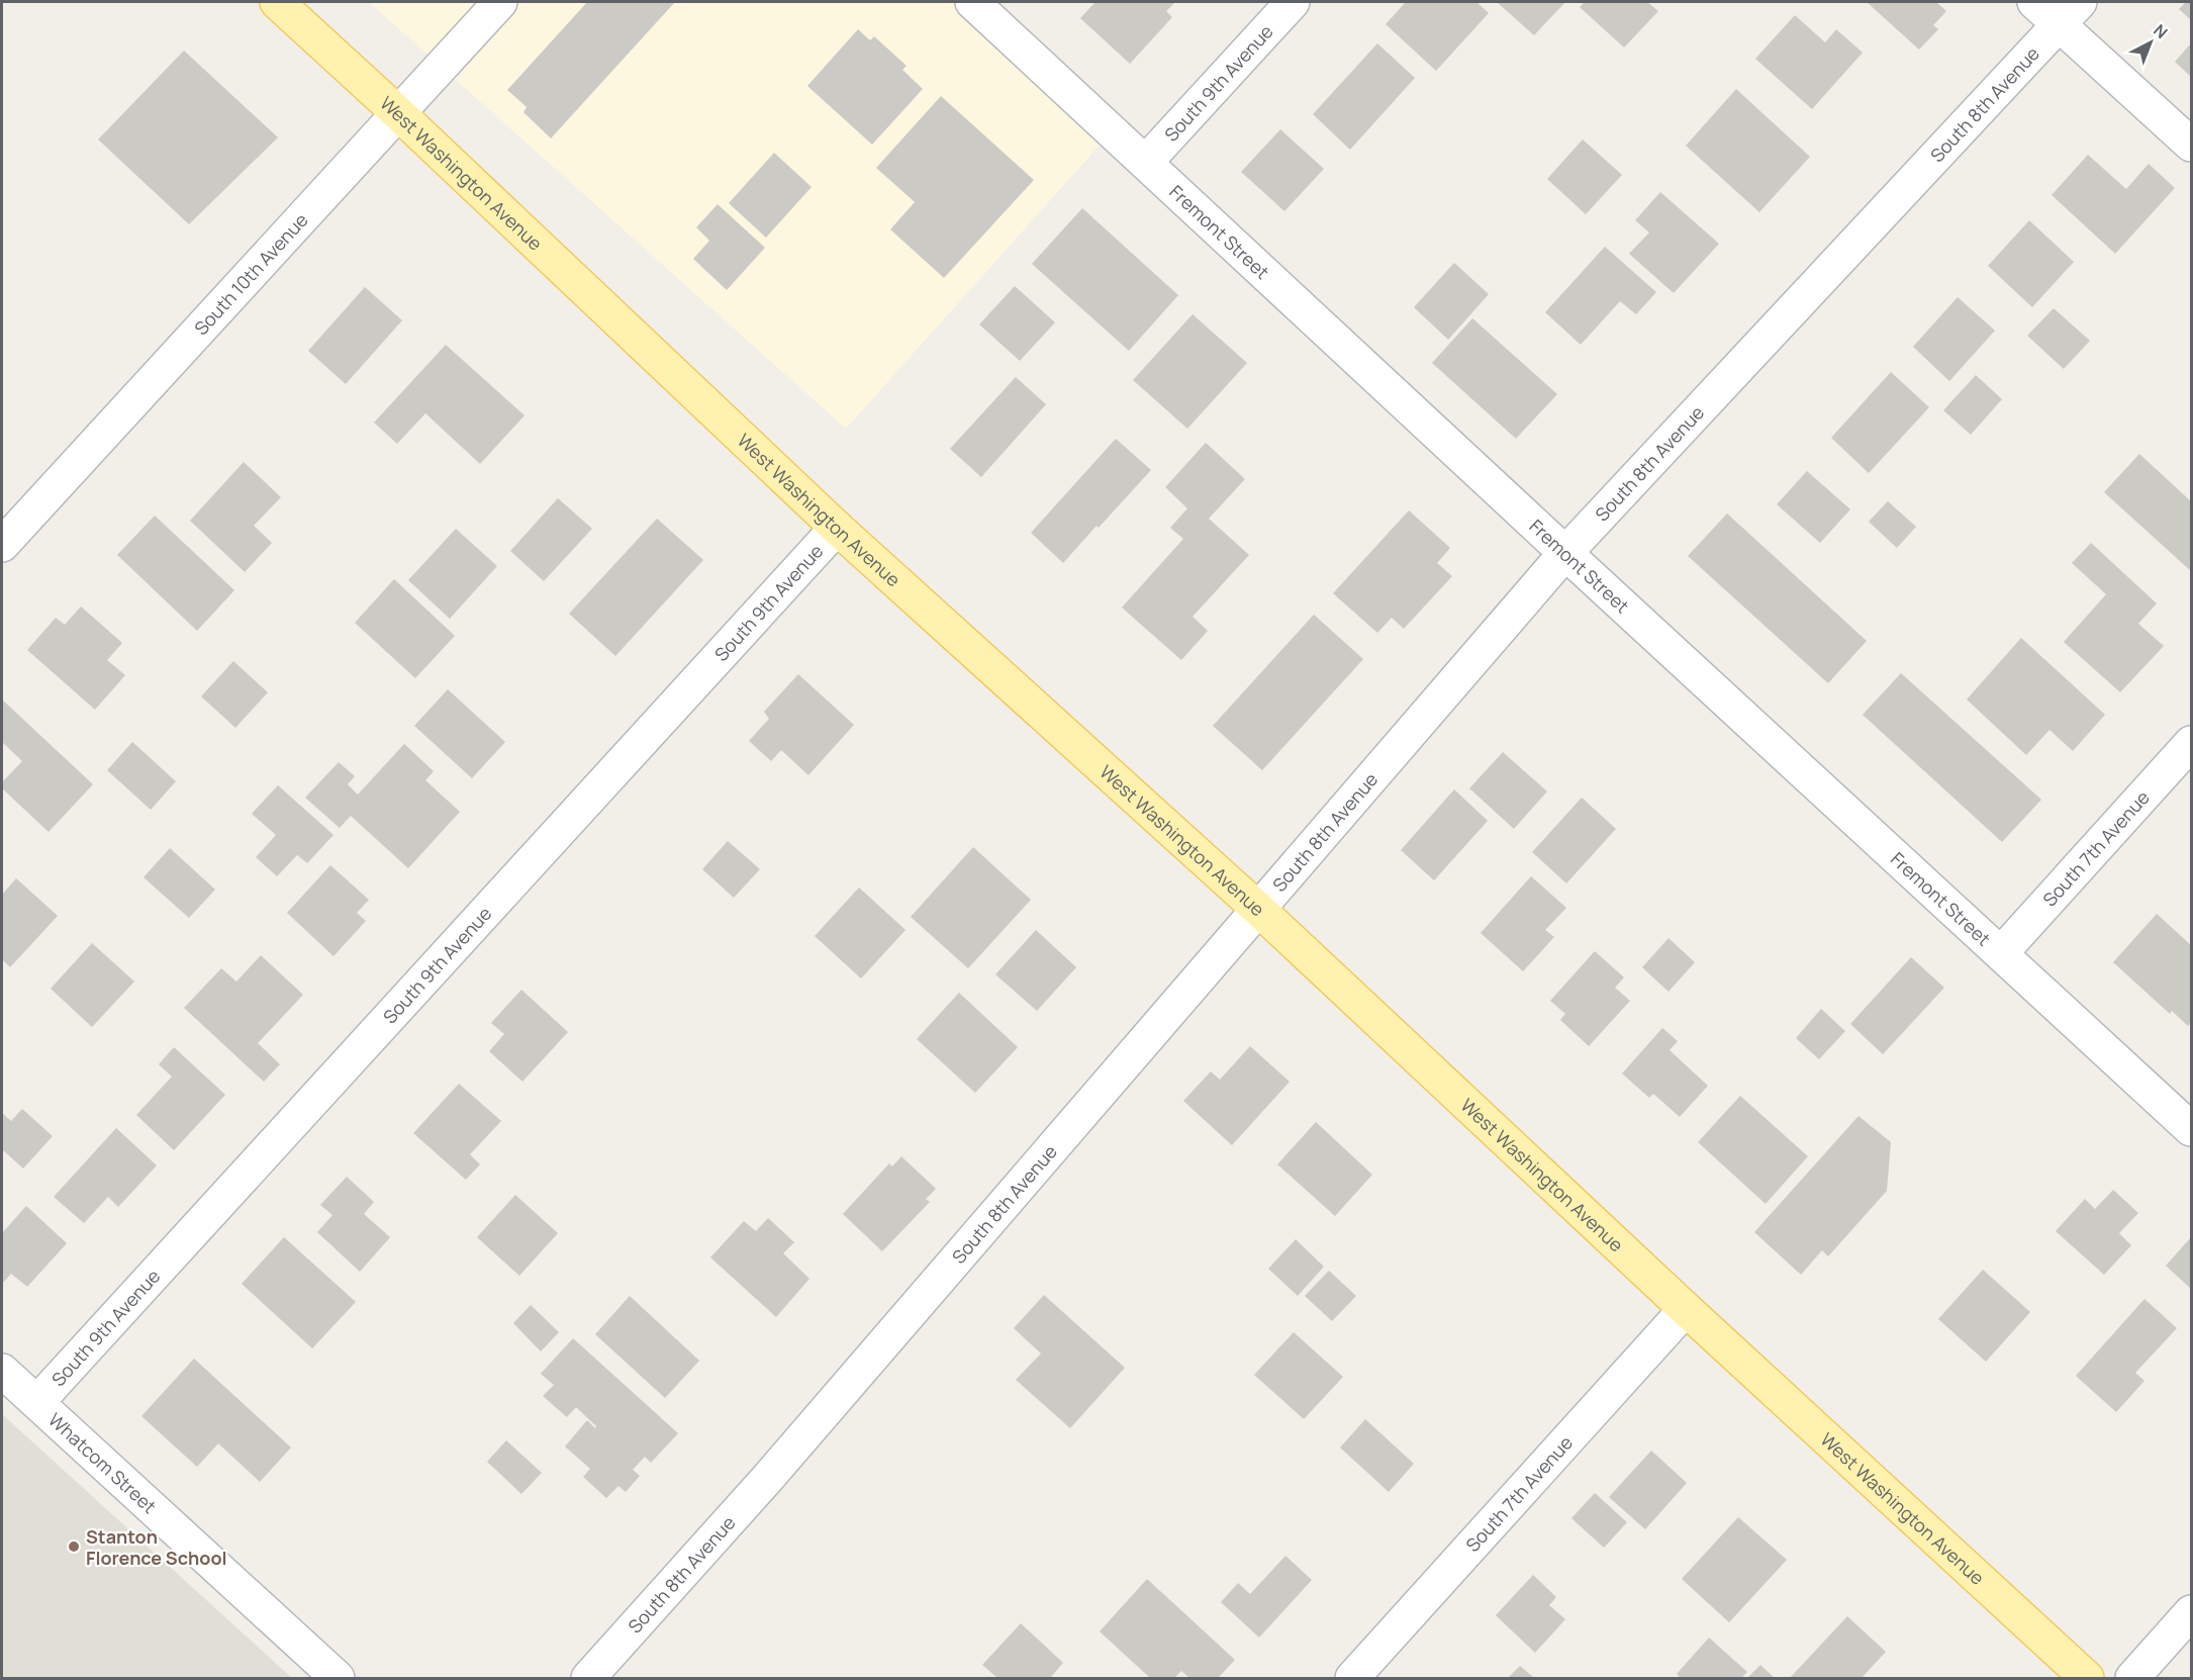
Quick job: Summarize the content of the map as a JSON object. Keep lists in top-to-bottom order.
{
  "streets": {
    "main road": ["West Washington Avenue"],
    "street": [
      "South 9th Avenue",
      "South 8th Avenue",
      "Fremont Street",
      "South 10th Avenue",
      "South 7th Avenue",
      "Whatcom Street"
    ]
  },
  "crossings": [
    ["South 9th Avenue", "West Washington Avenue"],
    ["South 9th Avenue", "Fremont Street"],
    ["South 9th Avenue", "Whatcom Street"],
    ["South 8th Avenue", "West Washington Avenue"],
    ["South 8th Avenue", "Fremont Street"],
    ["West Washington Avenue", "South 10th Avenue"],
    ["West Washington Avenue", "South 7th Avenue"],
    ["Fremont Street", "South 7th Avenue"]
  ],
  "places": ["Stanton Florence School"],
  "north": "top right"
}
